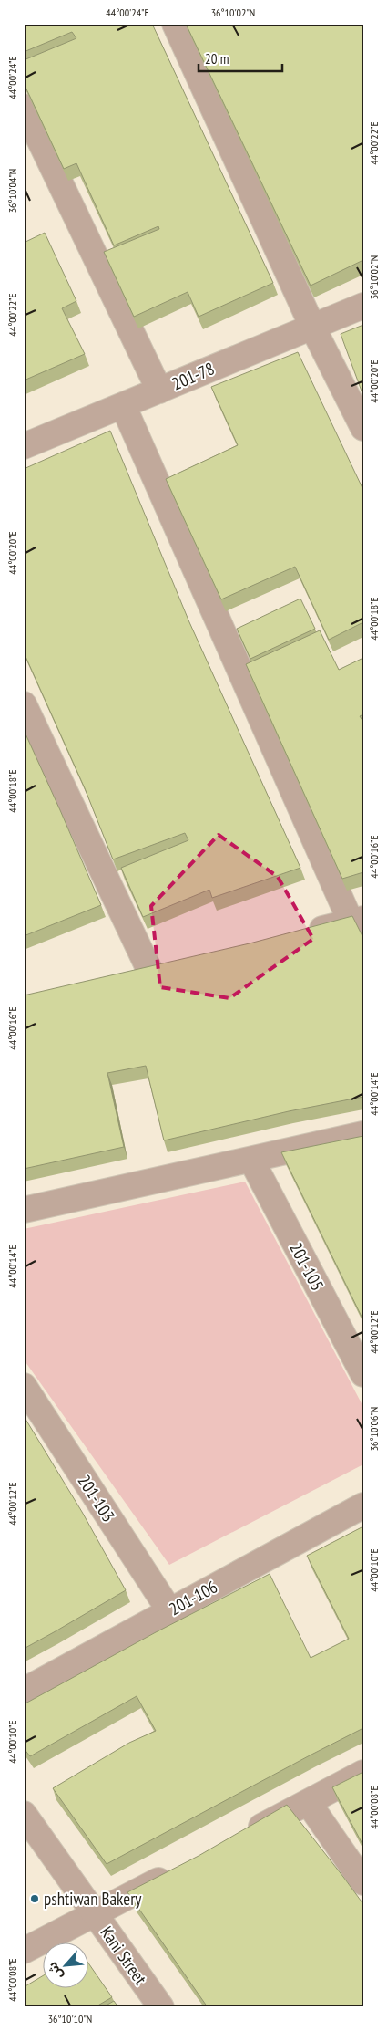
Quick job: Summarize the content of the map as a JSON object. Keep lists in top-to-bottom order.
{
  "streets": {
    "street": [
      "201-78",
      "201-105",
      "201-103",
      "201-106",
      "Kani Street"
    ]
  },
  "crossings": [
    ["201-103", "201-106"]
  ],
  "places": ["pshtiwan Bakery"],
  "scale_bar": "20 m",
  "north": "bottom left",
  "coordinates": [
    "44°00'24\"E",
    "36°10'02\"N",
    "44°00'22\"E",
    "36°10'04\"N",
    "44°00'20\"E",
    "44°00'18\"E",
    "44°00'16\"E",
    "44°00'14\"E",
    "44°00'12\"E",
    "36°10'06\"N",
    "44°00'10\"E",
    "44°00'08\"E",
    "36°10'10\"N"
  ]
}
